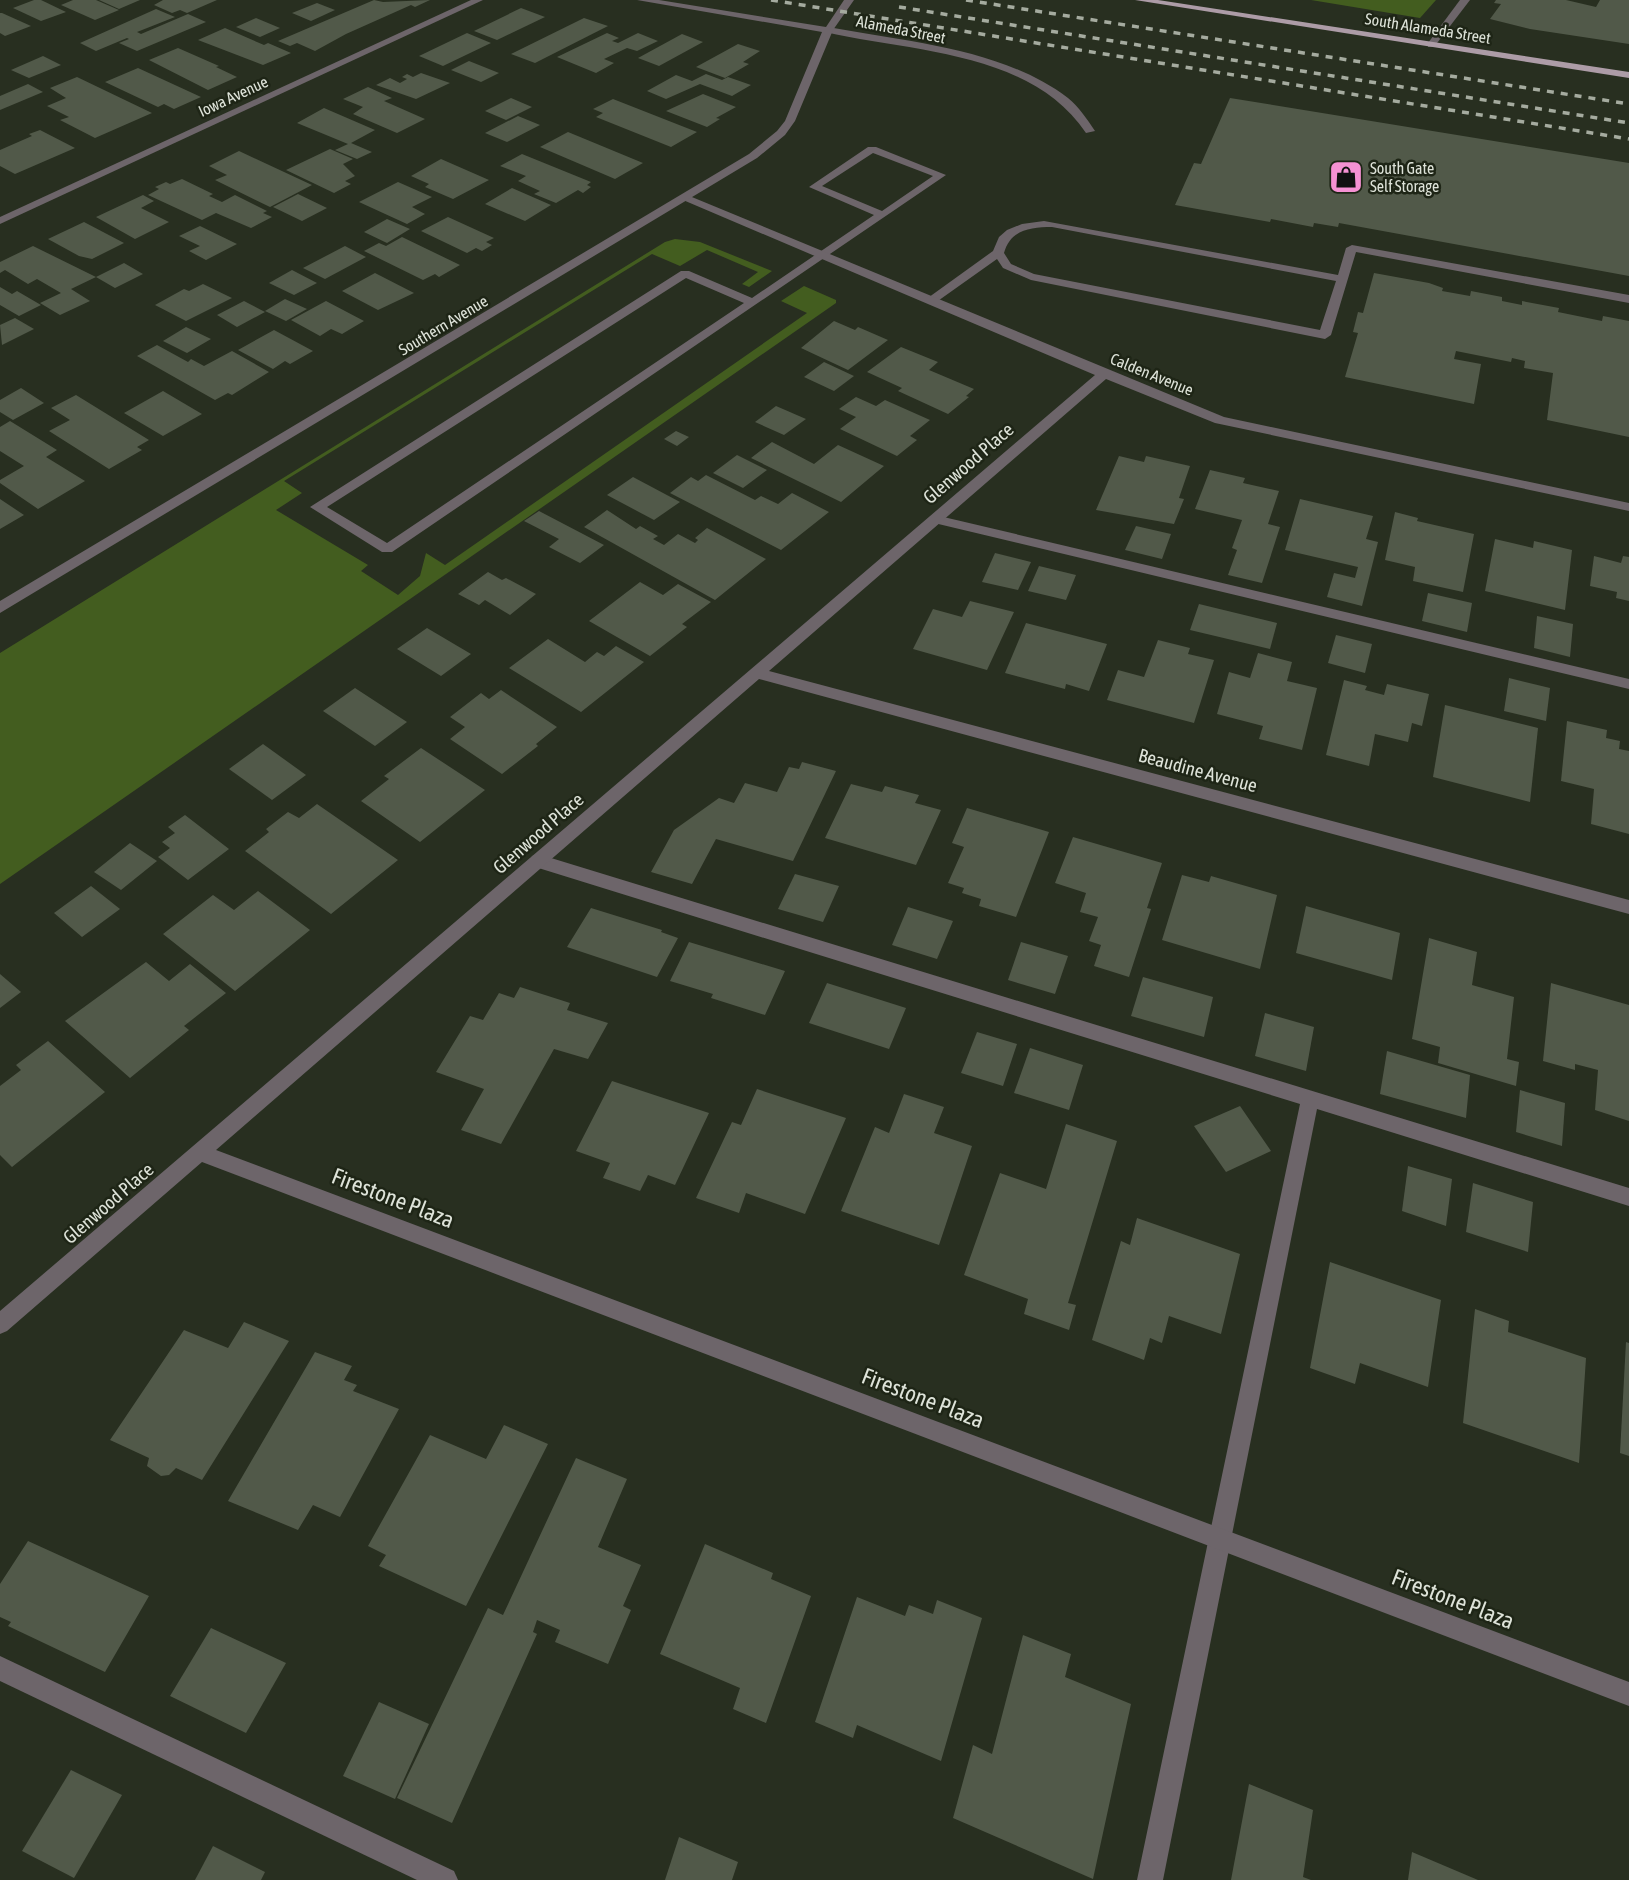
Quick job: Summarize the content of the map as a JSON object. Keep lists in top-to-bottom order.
{
  "streets": {
    "main road": ["South Alameda Street"],
    "street": [
      "Alameda Street",
      "Iowa Avenue",
      "Southern Avenue",
      "Calden Avenue",
      "Glenwood Place",
      "Beaudine Avenue",
      "Firestone Plaza"
    ]
  },
  "crossings": [
    ["Alameda Street", "Southern Avenue"],
    ["Southern Avenue", "Calden Avenue"],
    ["Calden Avenue", "Glenwood Place"],
    ["Glenwood Place", "Beaudine Avenue"],
    ["Glenwood Place", "Firestone Plaza"]
  ],
  "places": {
    "shop": ["South Gate Self Storage"]
  }
}
